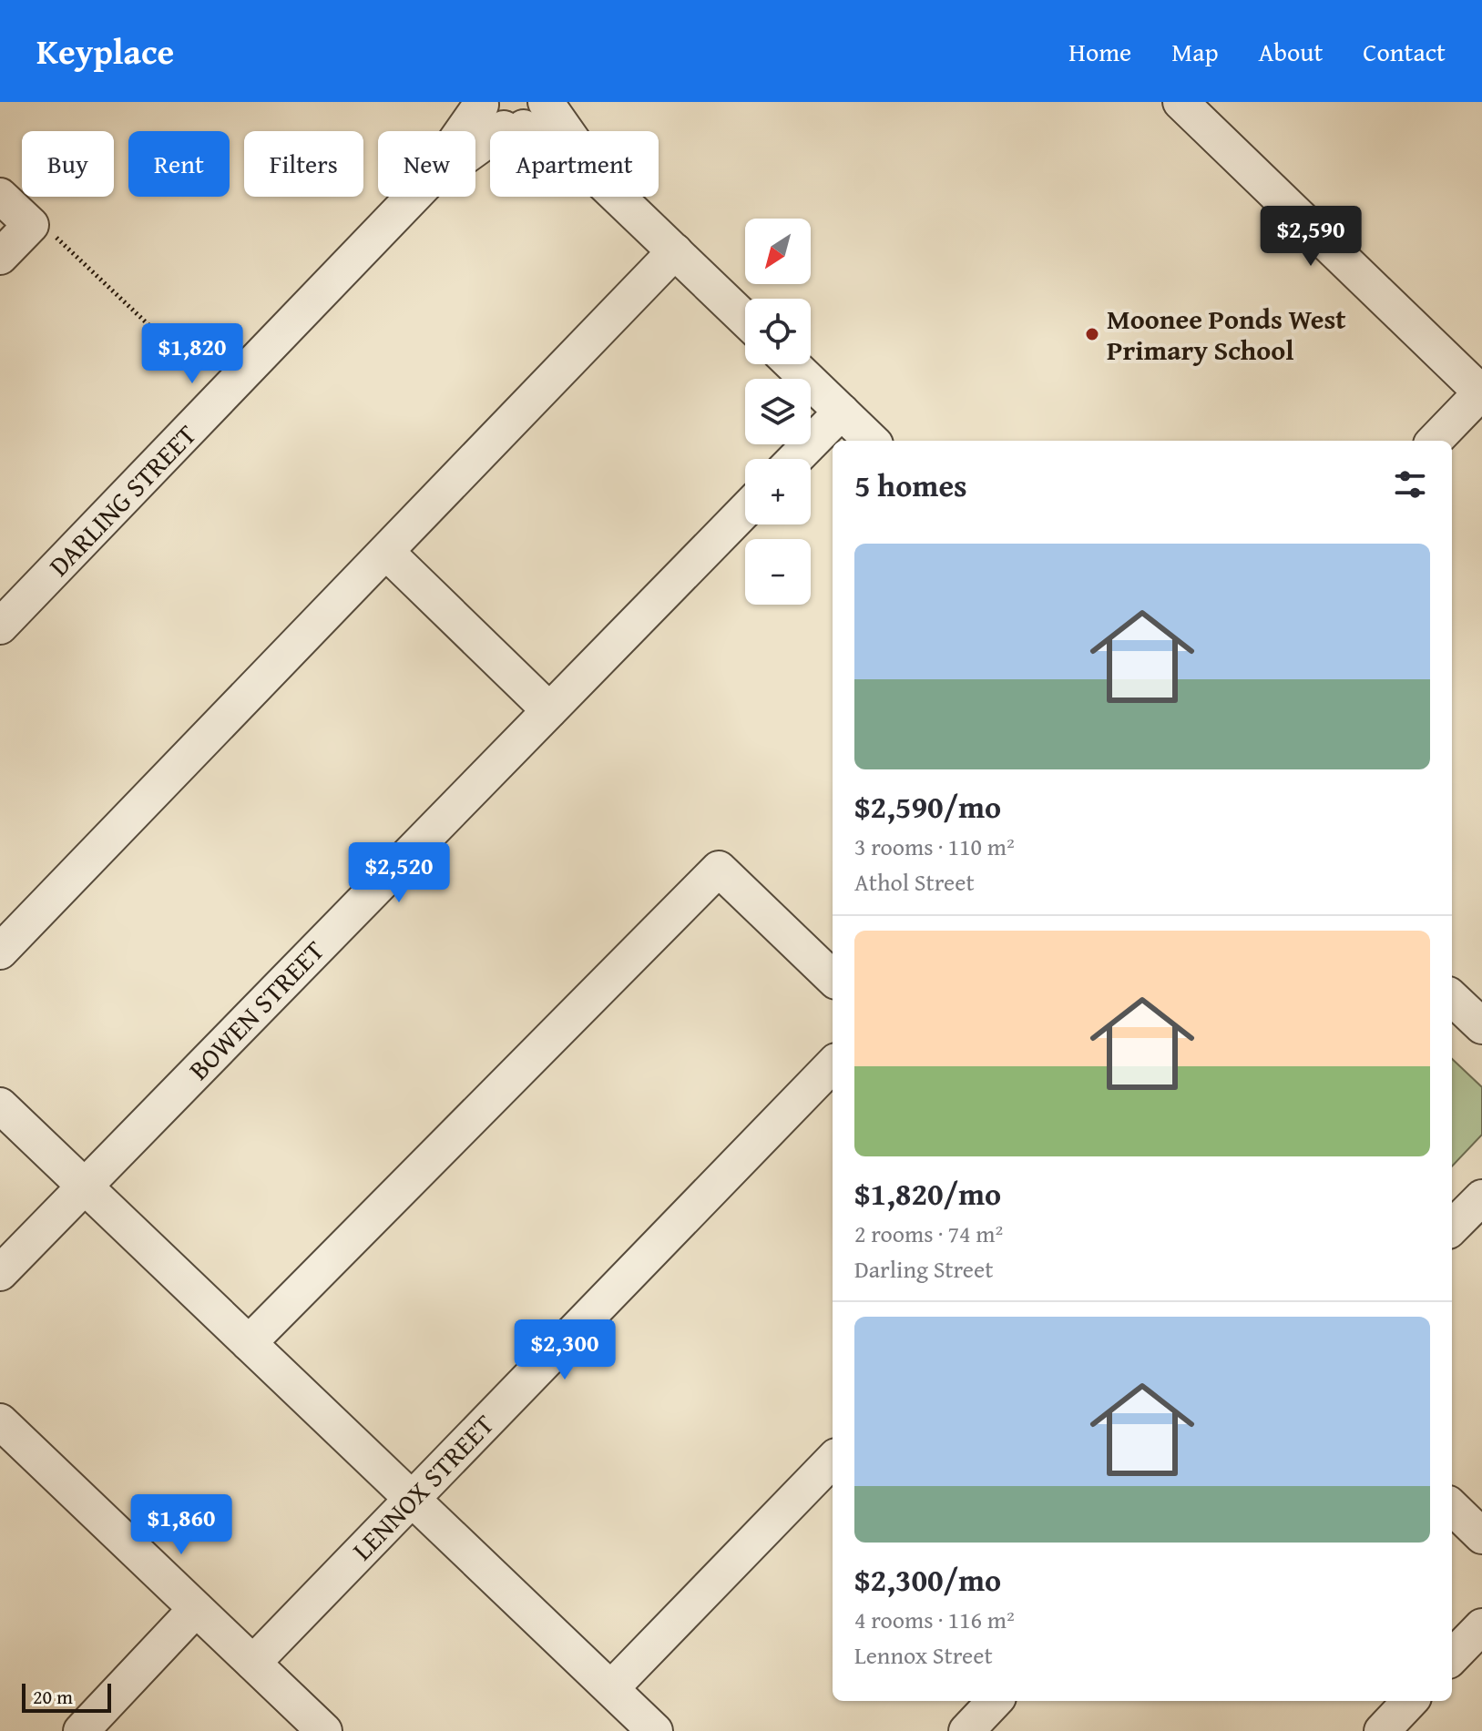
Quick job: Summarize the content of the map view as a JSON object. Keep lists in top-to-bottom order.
{
  "streets": {
    "street": ["DARLING STREET", "BOWEN STREET", "LENNOX STREET"]
  },
  "places": ["Moonee Ponds West Primary School"],
  "scale_bar": "20 m",
  "north": "bottom left",
  "page": {
    "header": "Keyplace",
    "nav": [
      "Home",
      "Map",
      "About",
      "Contact"
    ],
    "chip": [
      "Buy",
      "Rent",
      "Filters",
      "New",
      "Apartment"
    ],
    "price": [
      "$2,590",
      "$1,820",
      "$2,520",
      "$2,300",
      "$1,860"
    ],
    "map_buttons": ["+", "−"],
    "heading": "5 homes",
    "list": [
      {
        "name": "$2,590/mo",
        "note": "3 rooms · 110 m² · Athol Street"
      },
      {
        "name": "$1,820/mo",
        "note": "2 rooms · 74 m² · Darling Street"
      },
      {
        "name": "$2,300/mo",
        "note": "4 rooms · 116 m² · Lennox Street"
      }
    ],
    "scale": "20 m"
  }
}
